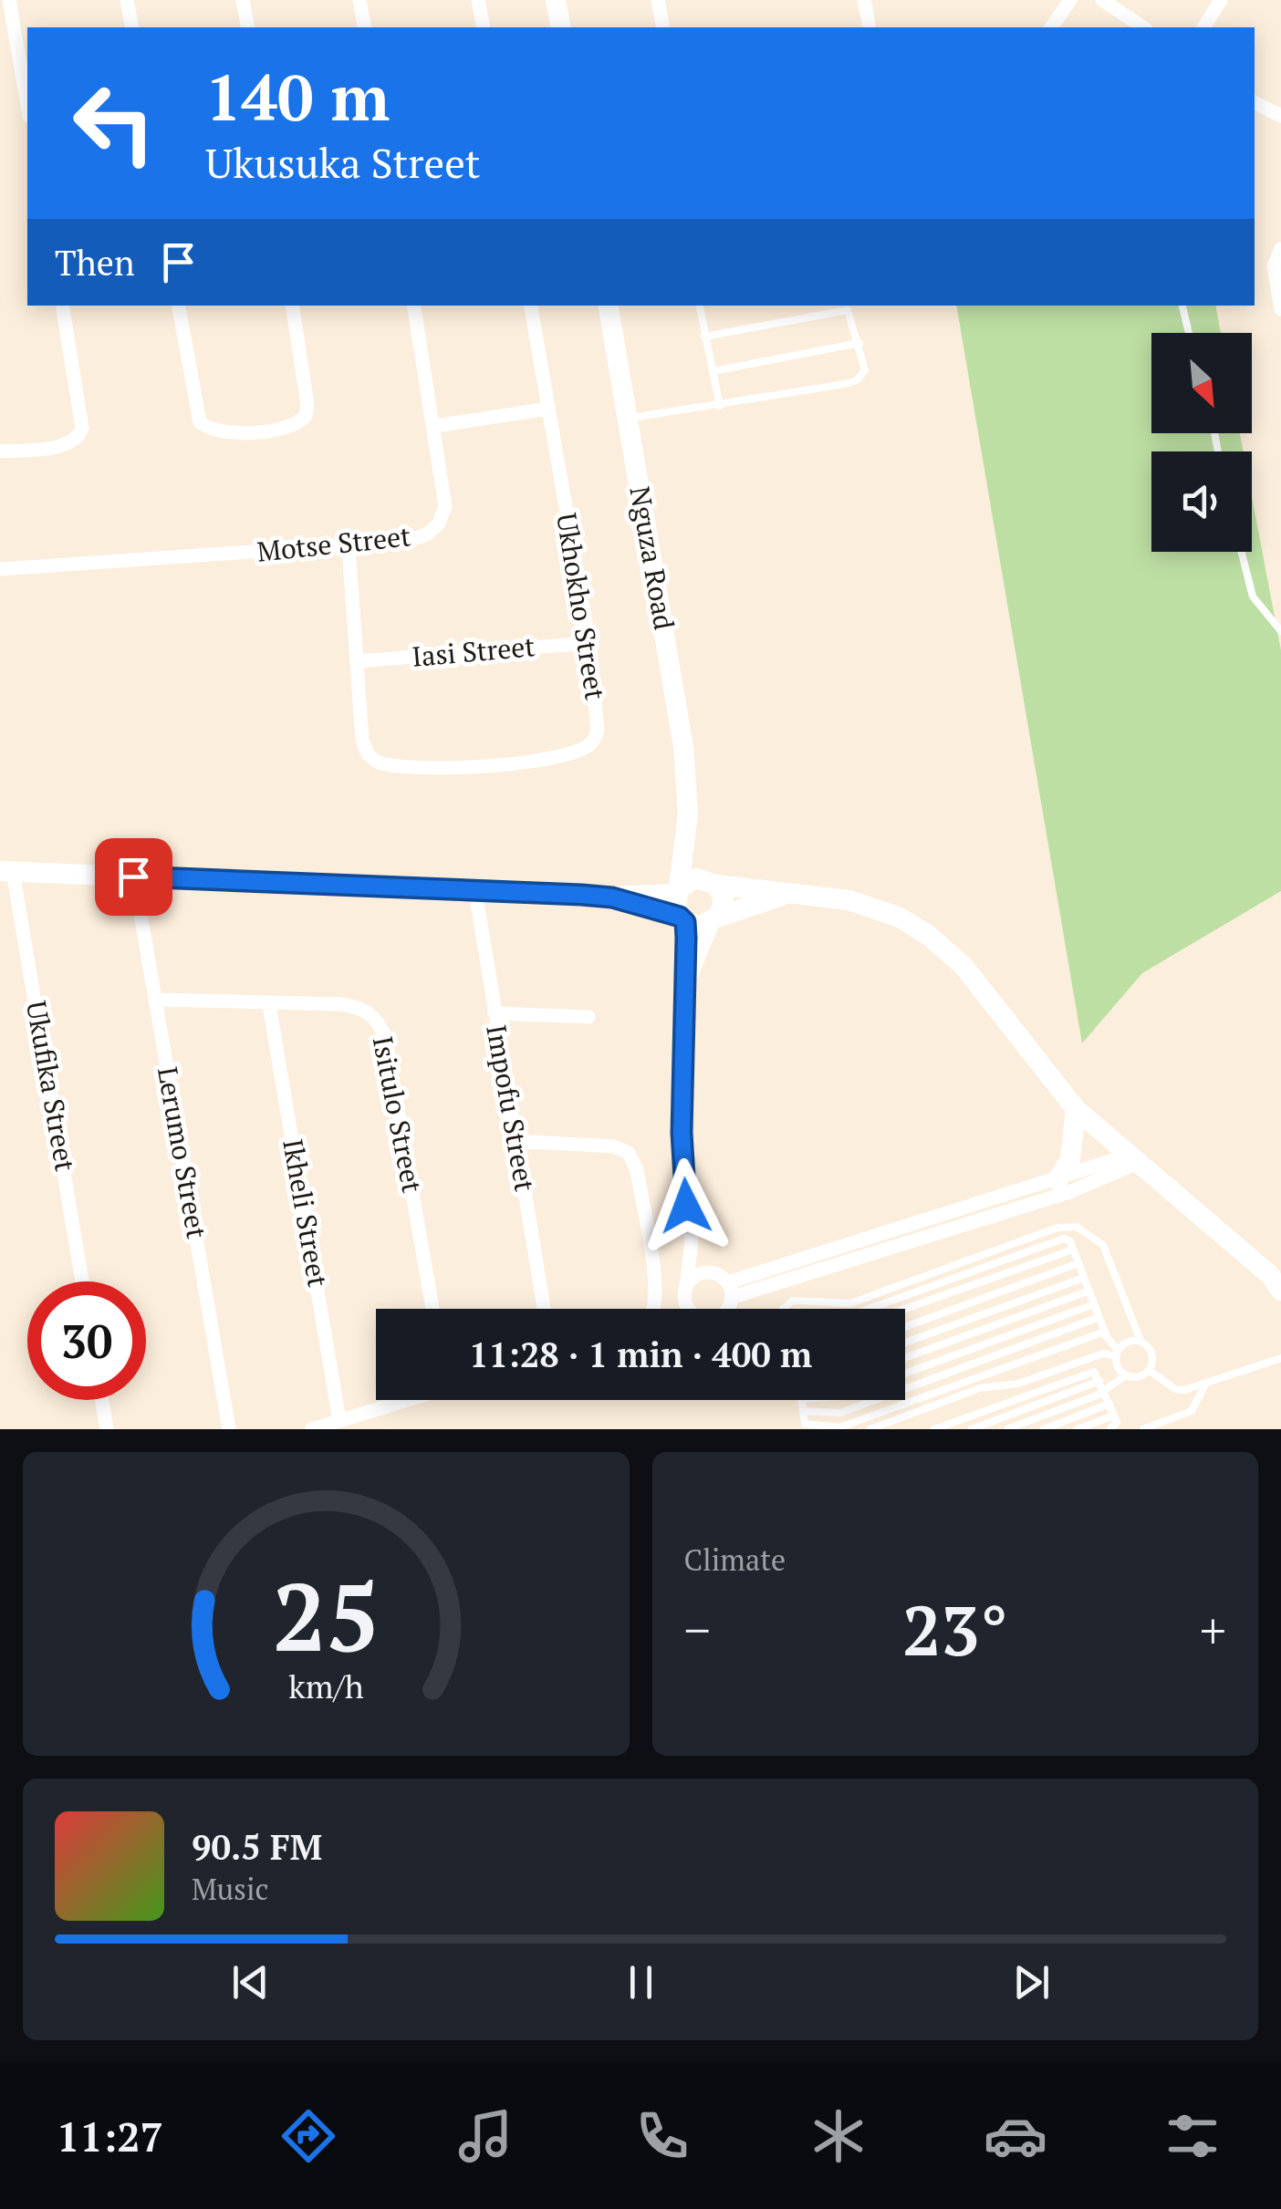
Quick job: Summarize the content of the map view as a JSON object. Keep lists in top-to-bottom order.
{
  "streets": {
    "street": [
      "Motse Street",
      "Nguza Road",
      "Ukhokho Street",
      "Iasi Street",
      "Ukufika Street",
      "Impofu Street",
      "Isitulo Street",
      "Lerumo Street",
      "Ikheli Street"
    ]
  },
  "crossings": [
    ["Motse Street", "Ukhokho Street"],
    ["Ukhokho Street", "Iasi Street"],
    ["Isitulo Street", "Lerumo Street"],
    ["Isitulo Street", "Ikheli Street"]
  ],
  "north": "bottom right",
  "page": {
    "turn": ["140 m", "Ukusuka Street"],
    "then": "Then",
    "limit": "30",
    "trip": "11:28 · 1 min · 400 m",
    "tile": "Climate",
    "heat": ["−", "23°", "+"],
    "song": ["90.5 FM", "Music"],
    "tabs": "11:27",
    "gauge": ["25", "km/h"]
  }
}
